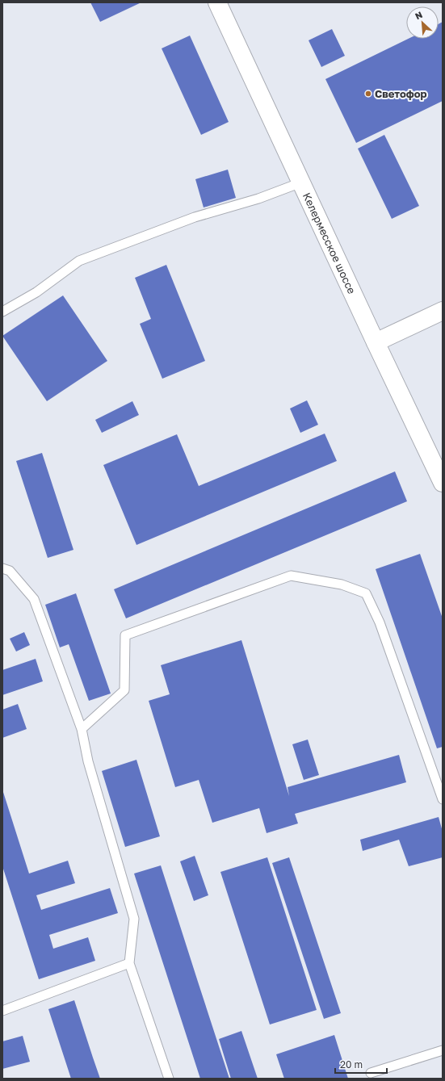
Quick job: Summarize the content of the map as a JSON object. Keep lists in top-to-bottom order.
{
  "streets": {
    "main road": ["Келермесское шоссе"]
  },
  "places": ["Светофор"],
  "scale_bar": "20 m",
  "north": "top left"
}
